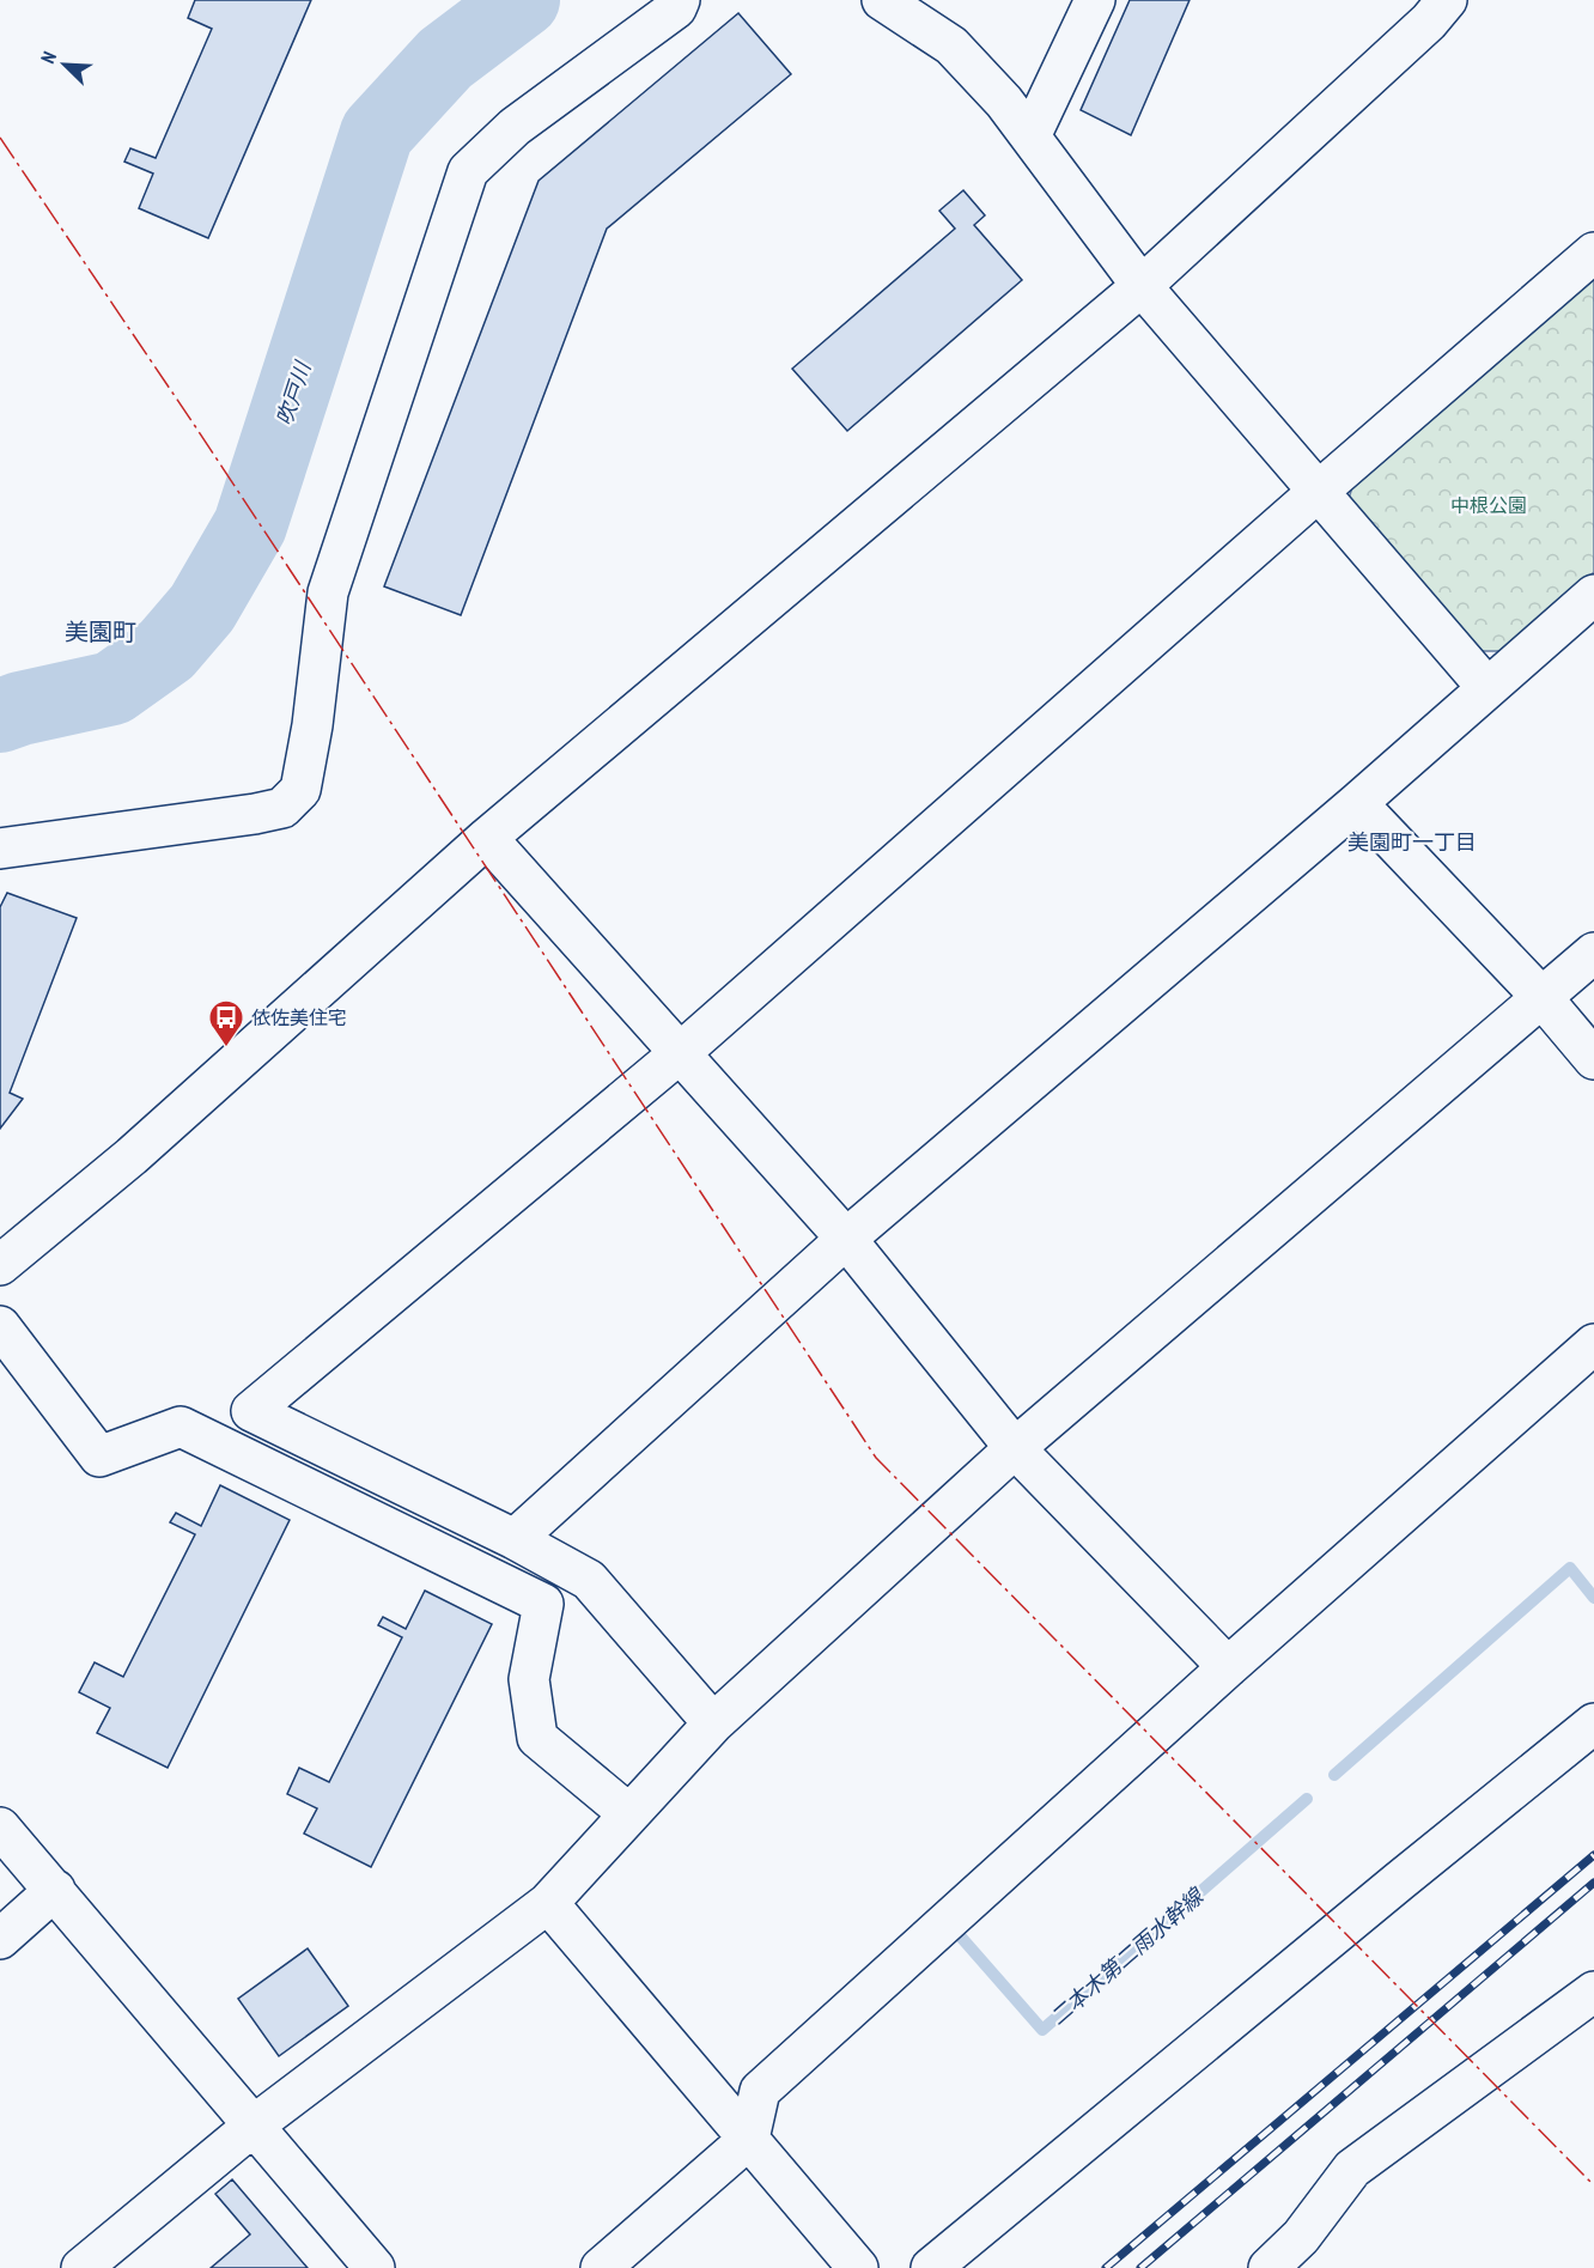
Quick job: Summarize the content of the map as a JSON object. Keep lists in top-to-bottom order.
{
  "districts": ["美園町", "美園町一丁目"],
  "water": ["吹戸川", "二本木第二雨水幹線"],
  "parks": ["中根公園"],
  "places": {
    "bus stop": ["依佐美住宅"]
  },
  "north": "top left"
}
